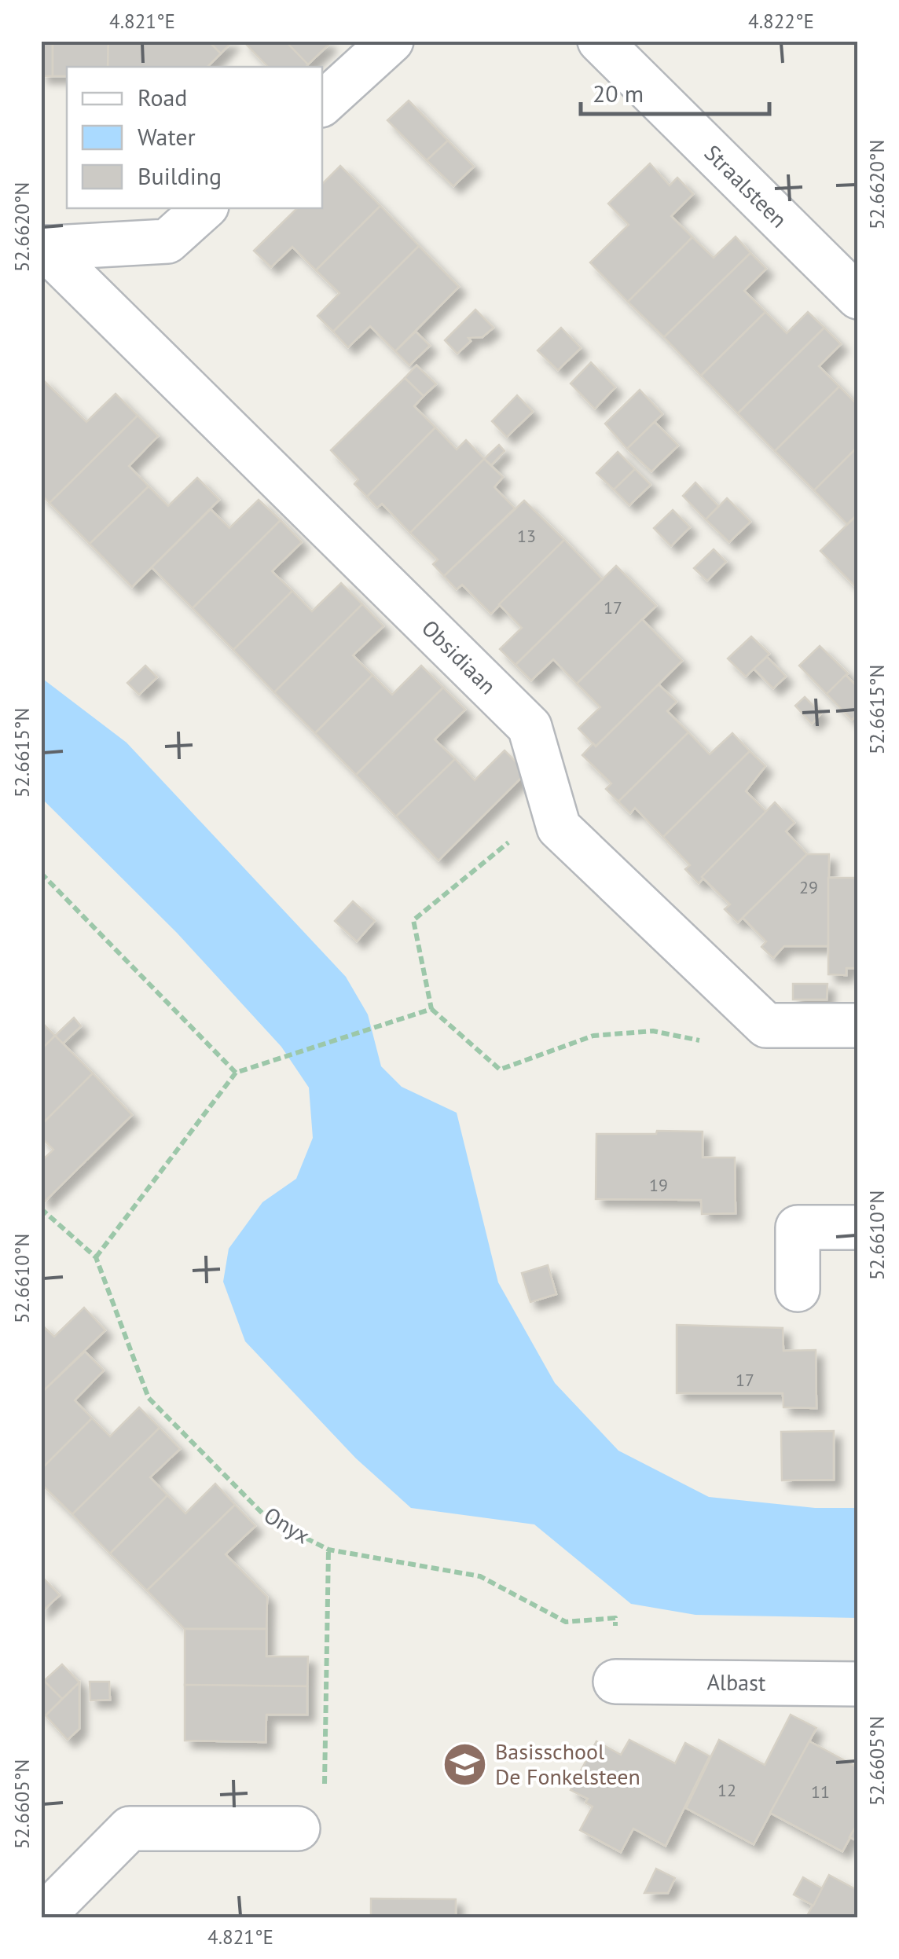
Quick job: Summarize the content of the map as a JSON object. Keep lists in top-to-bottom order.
{
  "streets": {
    "street": ["Straalsteen", "Obsidiaan", "Albast"],
    "path": ["Onyx"]
  },
  "crossings": [
    ["Onyx", "Albast"]
  ],
  "places": {
    "school or university": ["Basisschool De Fonkelsteen"]
  },
  "house_numbers": [
    "13",
    "17",
    "29",
    "19",
    "17",
    "12",
    "11"
  ],
  "legend": ["Road", "Water", "Building"],
  "scale_bar": "20 m",
  "coordinates": [
    "4.821°E",
    "4.822°E",
    "52.6620°N",
    "52.6615°N",
    "52.6610°N",
    "52.6605°N"
  ]
}
